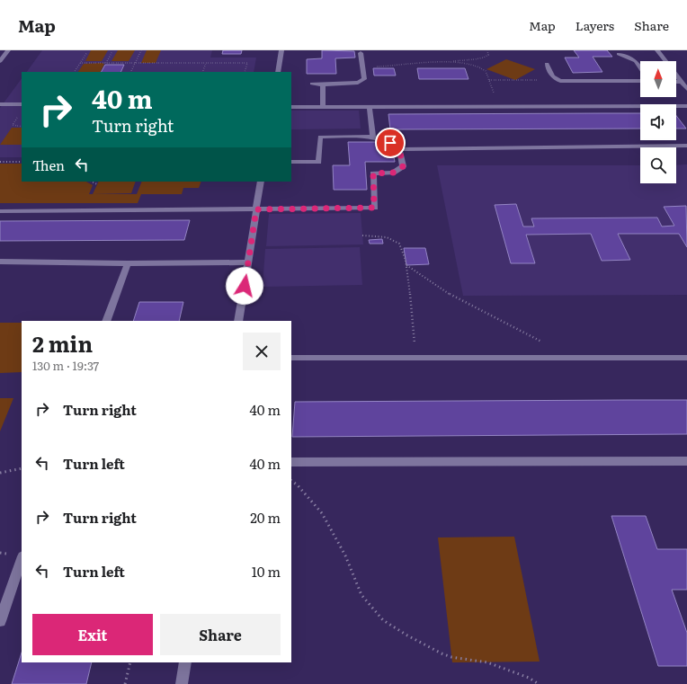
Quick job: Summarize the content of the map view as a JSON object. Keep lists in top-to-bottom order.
{
  "north": "top",
  "page": {
    "header": "Map",
    "nav": ["Map", "Layers", "Share"],
    "turn": ["40 m", "Turn right"],
    "then": "Then",
    "heading": ["2 min", "130 m · 19:37"],
    "list": [
      {
        "name": "Turn right",
        "value": "40 m"
      },
      {
        "name": "Turn left",
        "value": "40 m"
      },
      {
        "name": "Turn right",
        "value": "20 m"
      },
      {
        "name": "Turn left",
        "value": "10 m"
      }
    ],
    "buttons": ["Exit", "Share"]
  }
}
